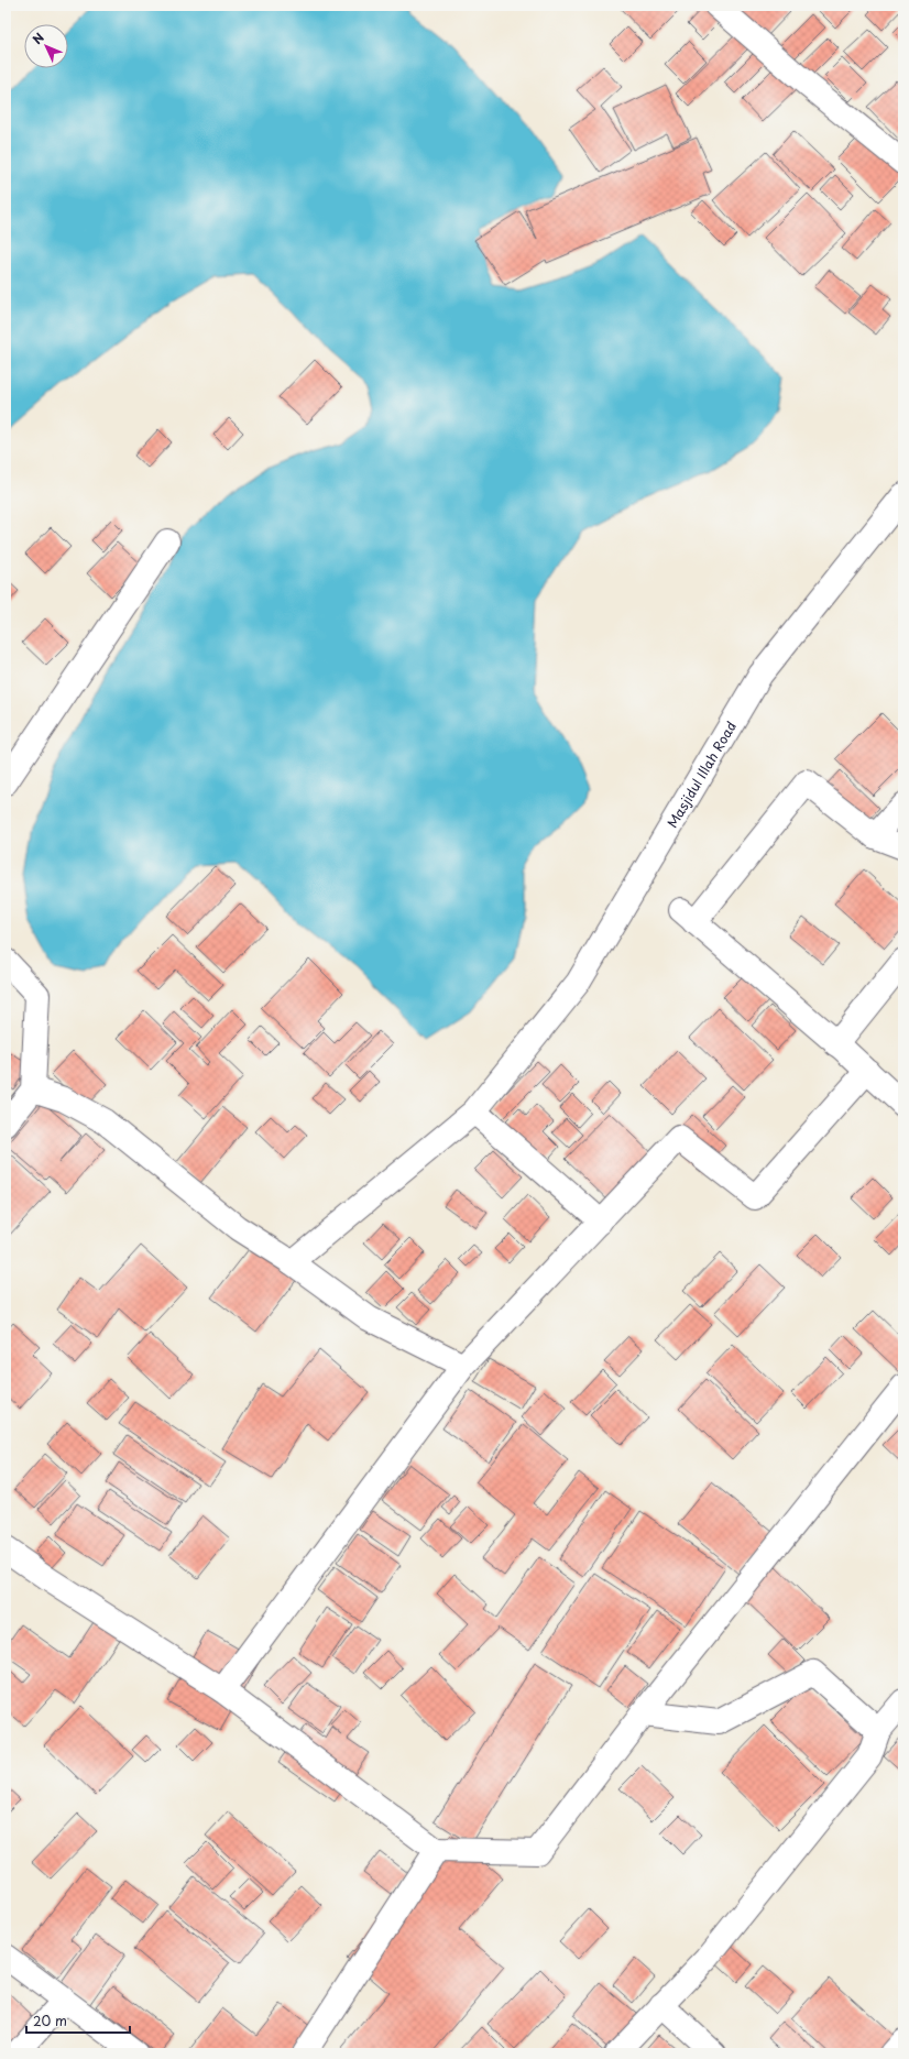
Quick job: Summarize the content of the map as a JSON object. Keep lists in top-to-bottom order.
{
  "streets": {
    "street": ["Masjidul Illah Road"]
  },
  "scale_bar": "20 m",
  "north": "top left"
}
